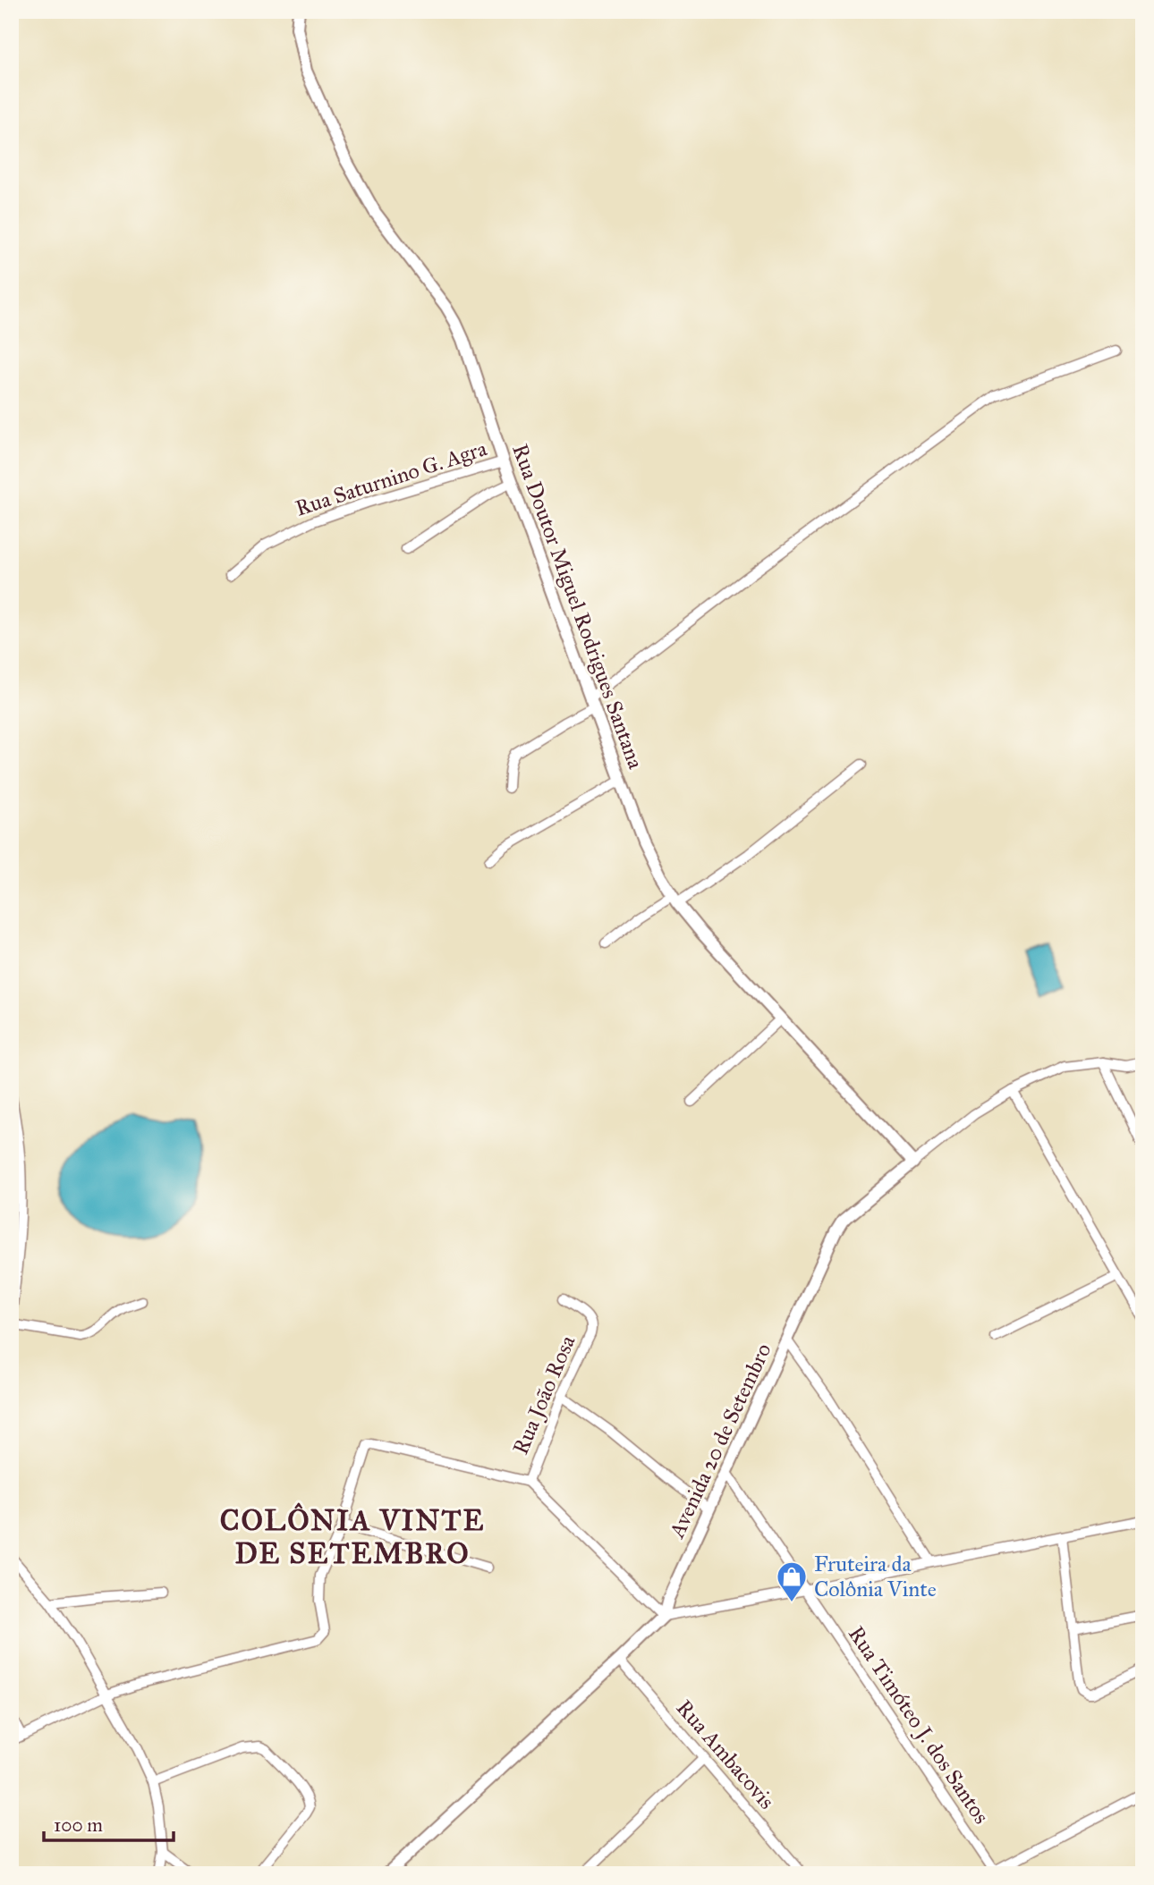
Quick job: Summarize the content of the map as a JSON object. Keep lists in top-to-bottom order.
{
  "streets": {
    "street": [
      "Rua Saturnino G. Agra",
      "Rua Doutor Miguel Rodrigues Santana",
      "Rua João Rosa",
      "Avenida 20 de Setembro",
      "Rua Timóteo J. dos Santos",
      "Rua Ambacovis"
    ]
  },
  "crossings": [
    ["Rua Saturnino G. Agra", "Rua Doutor Miguel Rodrigues Santana"],
    ["Rua Doutor Miguel Rodrigues Santana", "Avenida 20 de Setembro"],
    ["Avenida 20 de Setembro", "Rua Timóteo J. dos Santos"],
    ["Avenida 20 de Setembro", "Rua Ambacovis"]
  ],
  "districts": ["COLÔNIA VINTE DE SETEMBRO"],
  "places": {
    "shop": ["Fruteira da Colônia Vinte"]
  },
  "scale_bar": "100 m"
}
